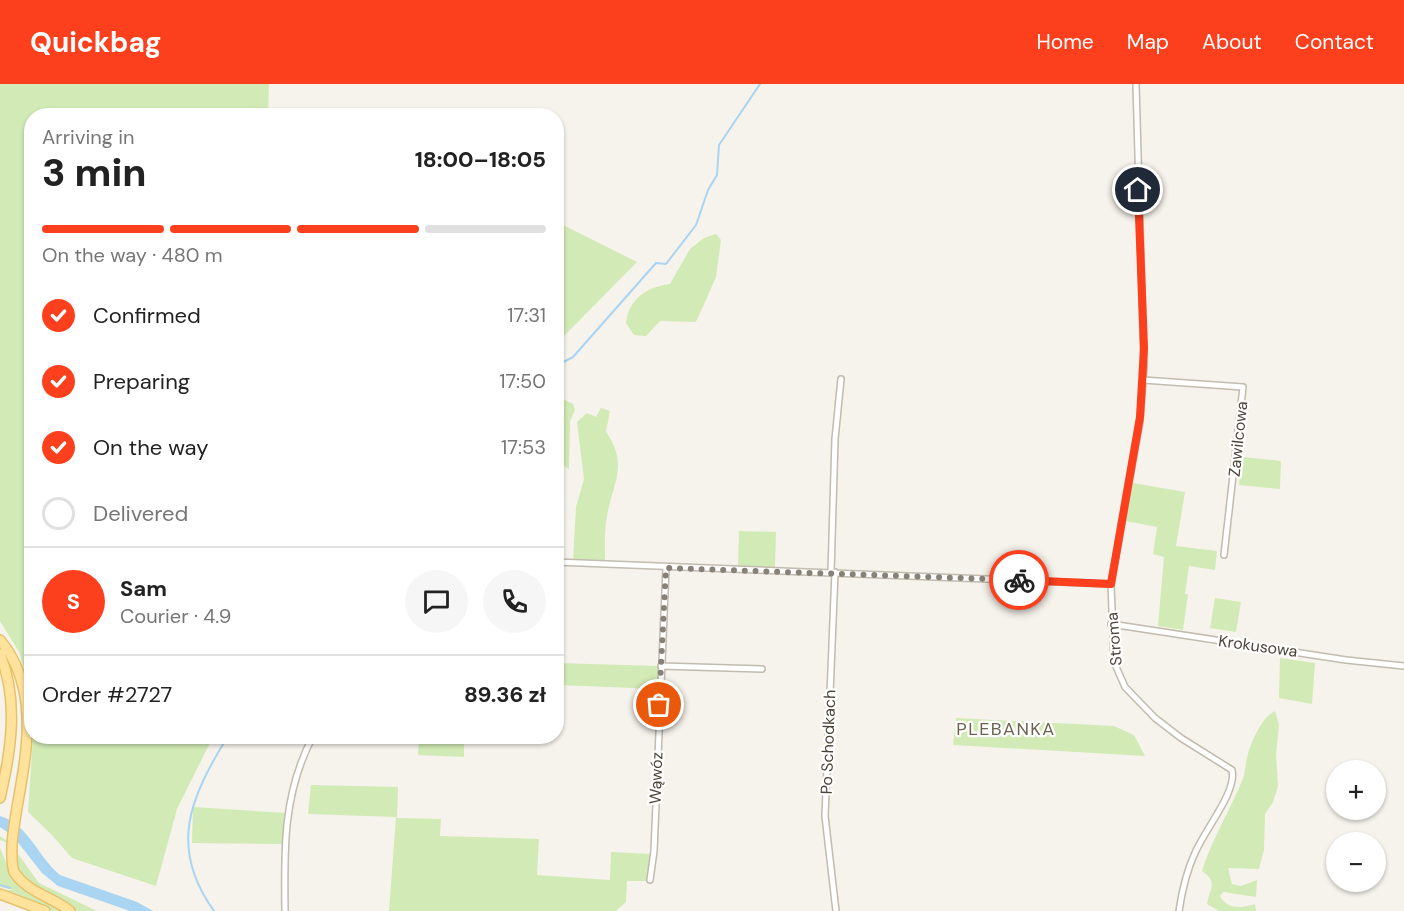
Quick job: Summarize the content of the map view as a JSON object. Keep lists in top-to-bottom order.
{
  "streets": {
    "street": [
      "Zawilcowa",
      "Stroma",
      "Krokusowa",
      "Po Schodkach",
      "Wąwóz"
    ]
  },
  "crossings": [
    ["Zawilcowa", "Stroma"],
    ["Stroma", "Krokusowa"]
  ],
  "districts": ["PLEBANKA"],
  "page": {
    "header": "Quickbag",
    "nav": [
      "Home",
      "Map",
      "About",
      "Contact"
    ],
    "heading": ["3 min", "Arriving in", "18:00–18:05"],
    "panel": [
      "Sam",
      "Courier · 4.9",
      "Order #2727",
      "89.36 zł"
    ],
    "bar": "On the way · 480 m",
    "list": [
      ["Confirmed", "17:31"],
      ["Preparing", "17:50"],
      ["On the way", "17:53"],
      "Delivered"
    ],
    "round": "S",
    "map_buttons": ["+", "−"]
  }
}
